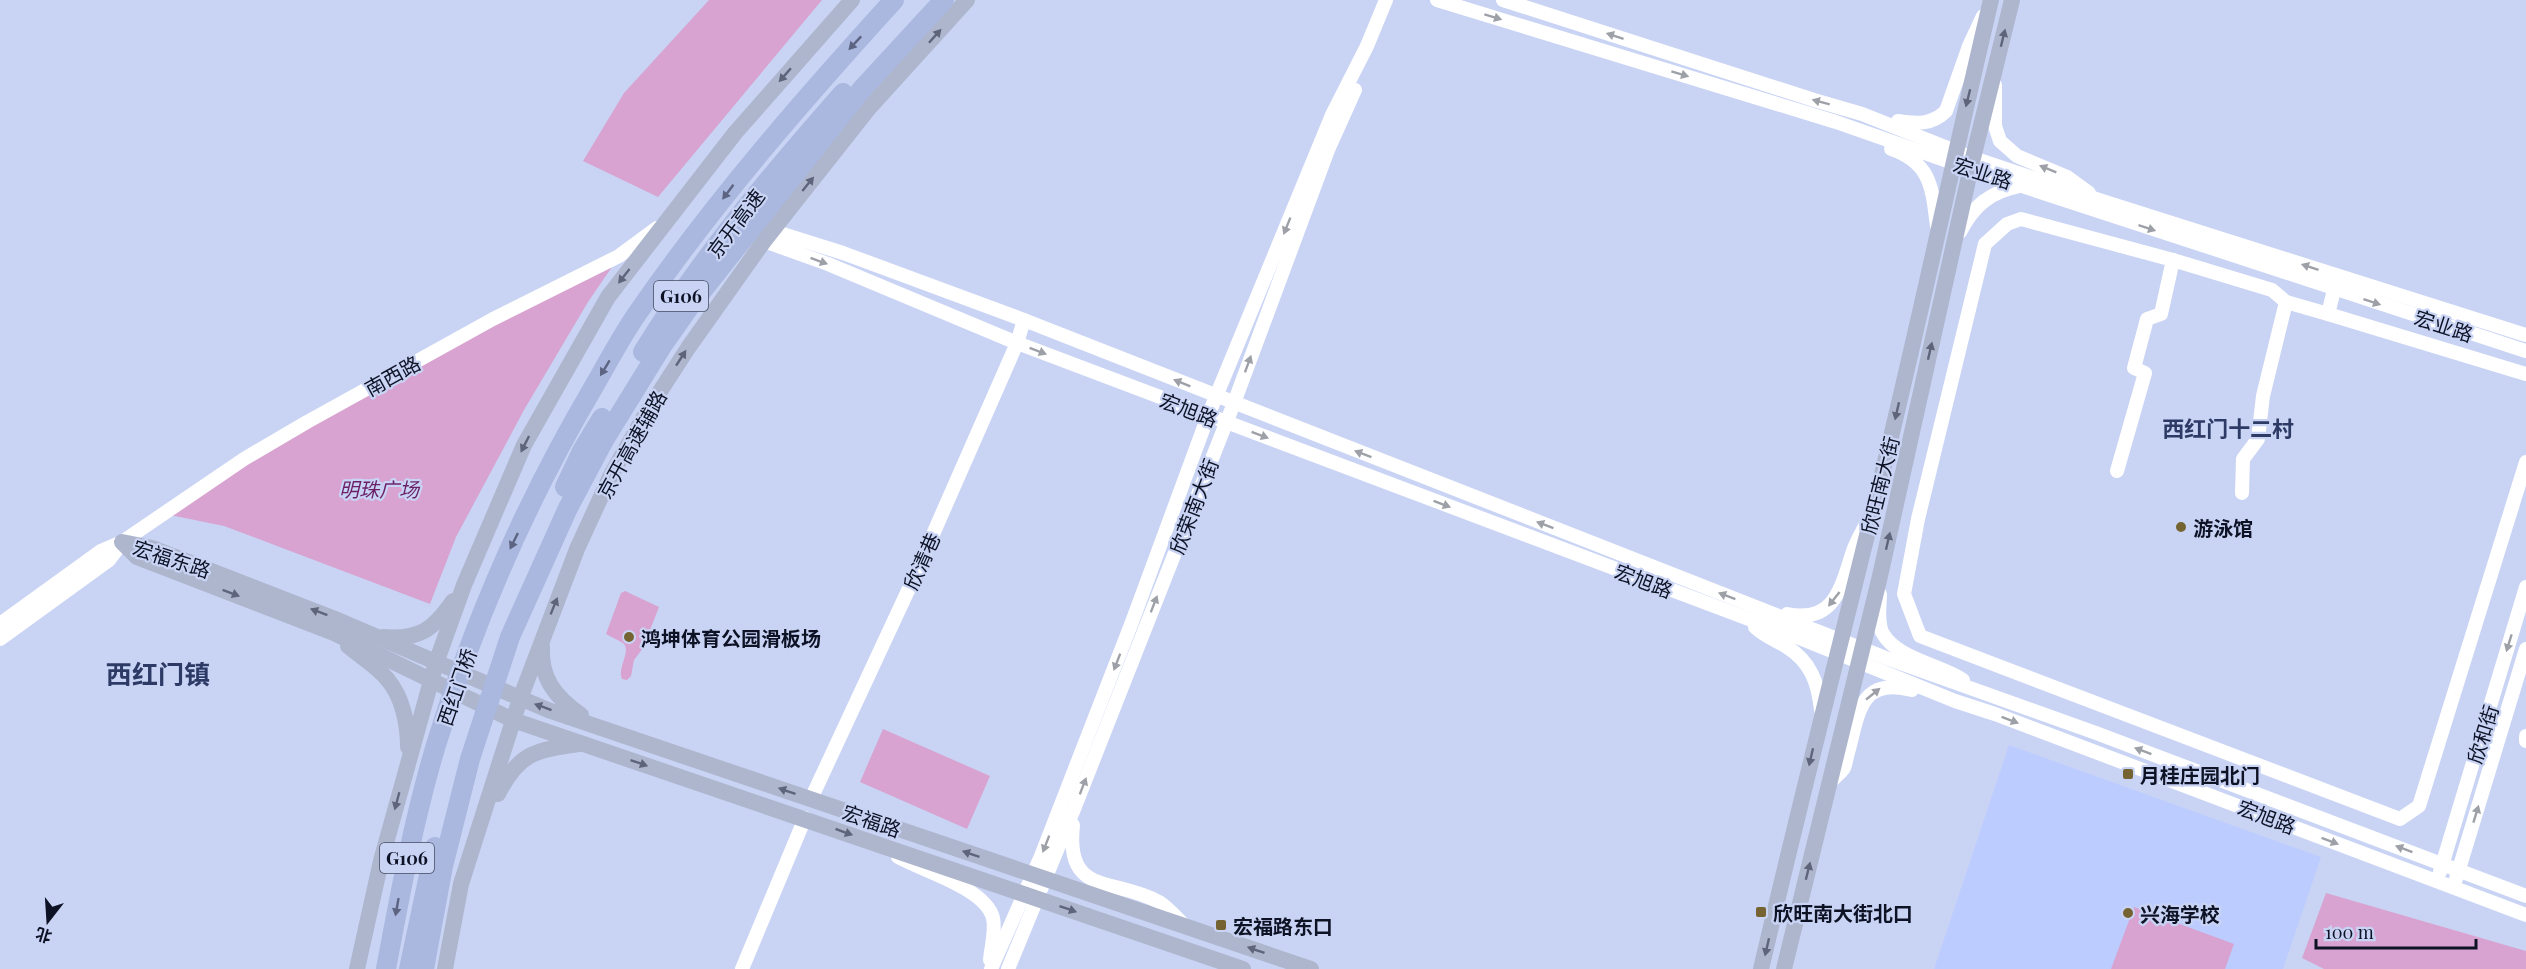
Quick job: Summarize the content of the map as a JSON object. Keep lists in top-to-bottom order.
{
  "streets": {
    "highway": ["京开高速", "G106", "西红门桥"],
    "main road": [
      "京开高速辅路",
      "欣旺南大街",
      "宏福东路",
      "宏福路"
    ],
    "street": [
      "宏业路",
      "南西路",
      "宏旭路",
      "欣荣南大街",
      "欣清巷",
      "欣和街"
    ]
  },
  "crossings": [
    ["宏业路", "欣旺南大街"],
    ["京开高速", "西红门桥"],
    ["南西路", "宏福东路"],
    ["宏旭路", "京开高速辅路"],
    ["宏旭路", "欣旺南大街"],
    ["宏旭路", "欣荣南大街"],
    ["宏旭路", "欣清巷"],
    ["宏旭路", "欣和街"],
    ["京开高速辅路", "宏福路"],
    ["欣荣南大街", "宏福路"],
    ["宏福东路", "宏福路"],
    ["欣清巷", "宏福路"]
  ],
  "districts": ["西红门十二村", "西红门镇"],
  "parks": ["明珠广场"],
  "places": {
    "other": ["游泳馆", "鸿坤体育公园滑板场", "兴海学校"],
    "transit": ["月桂庄园北门", "欣旺南大街北口", "宏福路东口"]
  },
  "scale_bar": "100 m",
  "north": "bottom"
}
